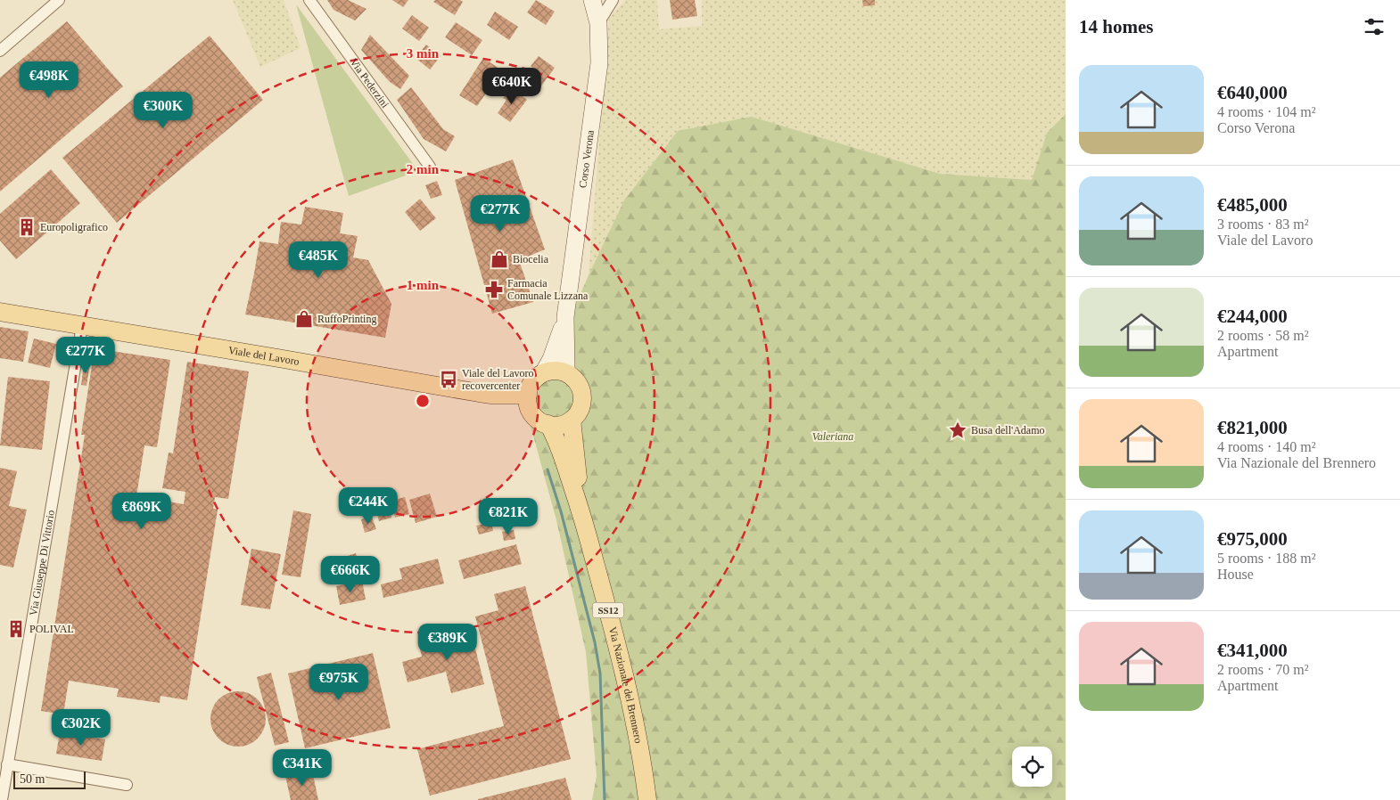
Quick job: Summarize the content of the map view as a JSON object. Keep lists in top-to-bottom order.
{
  "streets": {
    "main road": [
      "Corso Verona",
      "Viale del Lavoro",
      "SS12",
      "Via Nazionale del Brennero"
    ],
    "street": ["Via Pederzini", "Via Giuseppe Di Vittorio"]
  },
  "crossings": [
    ["Viale del Lavoro", "Via Giuseppe Di Vittorio"],
    ["Viale del Lavoro", "SS12"],
    ["Viale del Lavoro", "Via Nazionale del Brennero"],
    ["SS12", "Via Nazionale del Brennero"]
  ],
  "parks": ["Valeriana"],
  "places": {
    "building": ["Europoligrafico", "POLIVAL"],
    "shop": ["Biocelia", "RuffoPrinting"],
    "pharmacy": ["Farmacia Comunale Lizzana"],
    "bus stop": ["Viale del Lavoro recovercenter"],
    "place": ["Busa dell'Adamo"]
  },
  "scale_bar": "50 m",
  "page": {
    "heading": "14 homes",
    "list": [
      {
        "name": "€640,000",
        "note": "4 rooms · 104 m² · Corso Verona"
      },
      {
        "name": "€485,000",
        "note": "3 rooms · 83 m² · Viale del Lavoro"
      },
      {
        "name": "€244,000",
        "note": "2 rooms · 58 m² · Apartment"
      },
      {
        "name": "€821,000",
        "note": "4 rooms · 140 m² · Via Nazionale del Brennero"
      },
      {
        "name": "€975,000",
        "note": "5 rooms · 188 m² · House"
      },
      {
        "name": "€341,000",
        "note": "2 rooms · 70 m² · Apartment"
      }
    ],
    "price": [
      "€498K",
      "€640K",
      "€300K",
      "€277K",
      "€485K",
      "€277K",
      "€244K",
      "€869K",
      "€821K",
      "€666K",
      "€389K",
      "€975K",
      "€302K",
      "€341K"
    ],
    "scale": "50 m"
  },
  "rings": ["3 min", "2 min", "1 min"]
}
